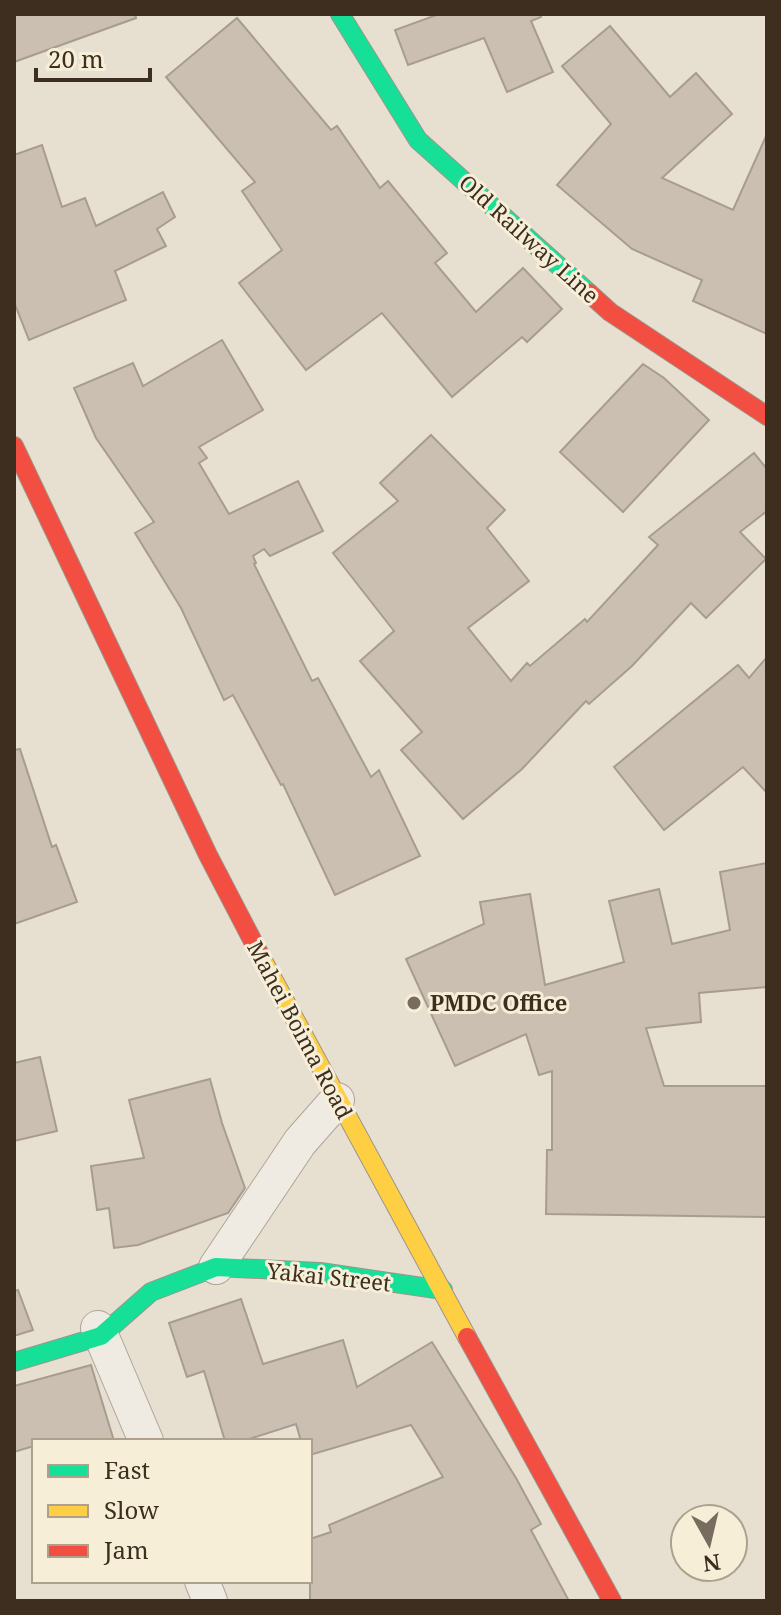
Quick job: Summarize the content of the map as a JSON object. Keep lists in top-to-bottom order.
{
  "streets": {
    "main road": ["Old Railway Line", "Mahei Boima Road", "Yakai Street"]
  },
  "crossings": [
    ["Mahei Boima Road", "Yakai Street"]
  ],
  "places": ["PMDC Office"],
  "legend": ["Fast", "Slow", "Jam"],
  "scale_bar": "20 m",
  "north": "bottom"
}
